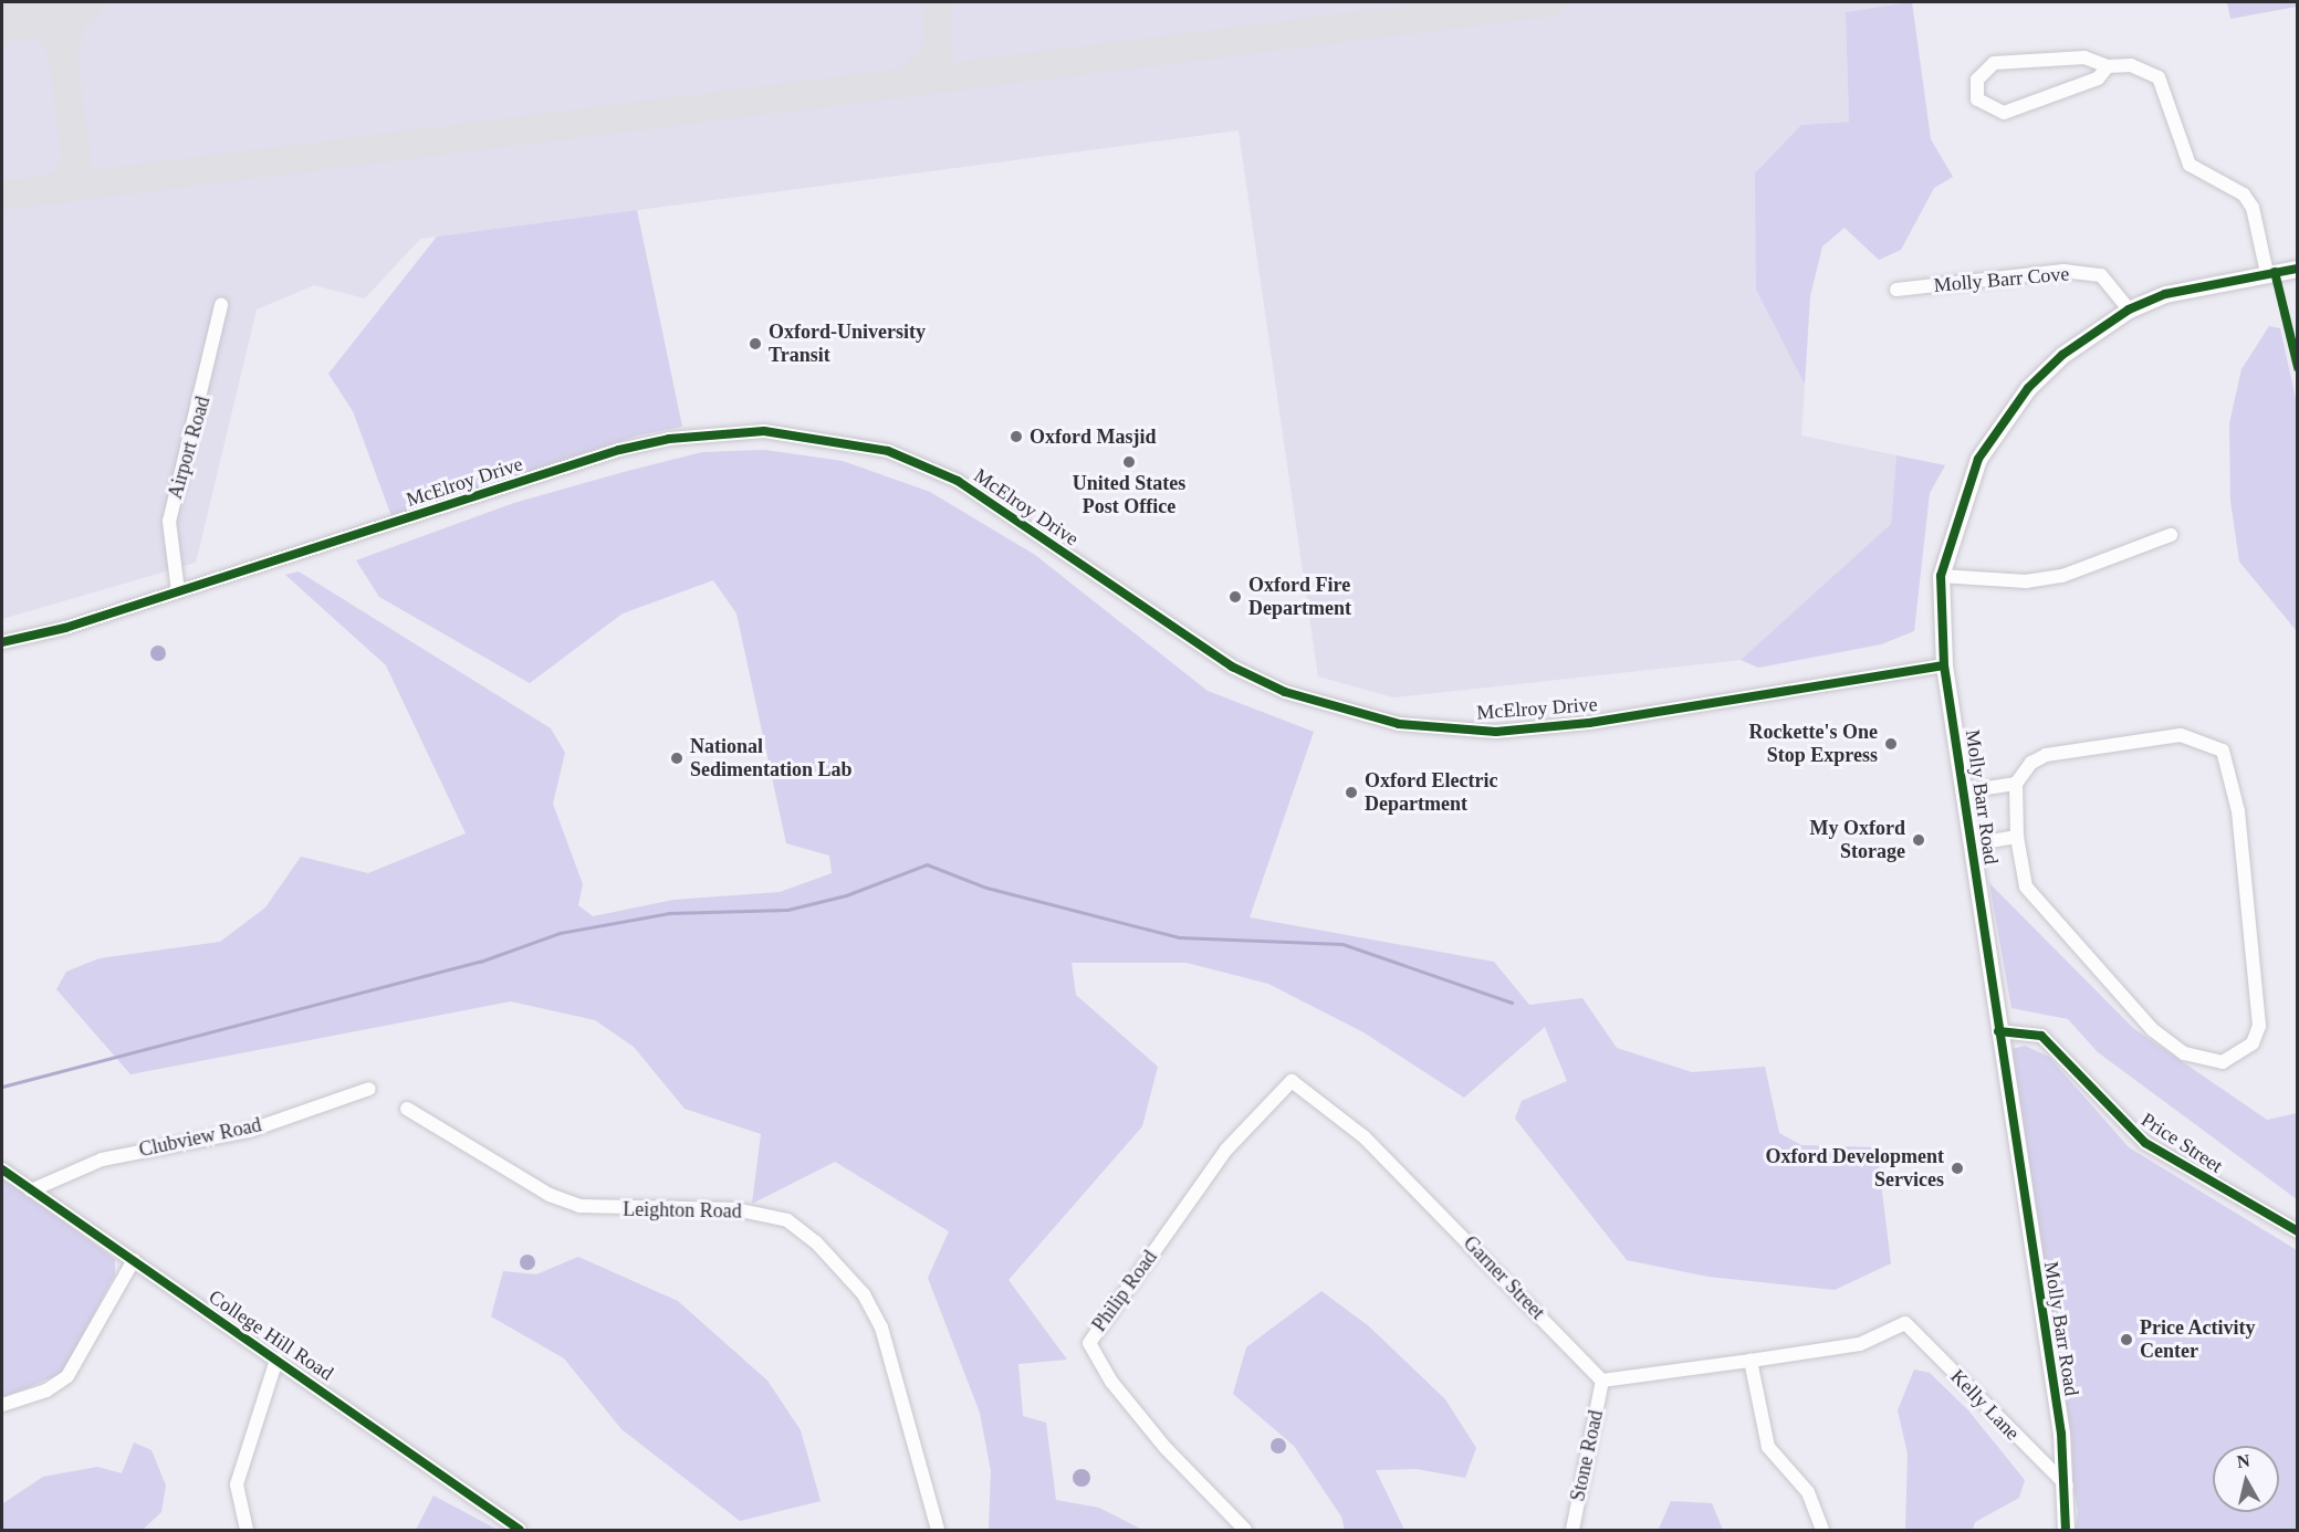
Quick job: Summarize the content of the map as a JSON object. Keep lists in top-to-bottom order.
{
  "streets": {
    "main road": ["Molly Barr Road"],
    "street": [
      "Molly Barr Cove",
      "Airport Road",
      "McElroy Drive",
      "Clubview Road",
      "Price Street",
      "Leighton Road",
      "Garner Street",
      "Philip Road",
      "College Hill Road",
      "Kelly Lane",
      "Stone Road"
    ]
  },
  "crossings": [
    ["Molly Barr Cove", "Molly Barr Road"],
    ["Airport Road", "McElroy Drive"],
    ["McElroy Drive", "Molly Barr Road"],
    ["Molly Barr Road", "Price Street"],
    ["Molly Barr Road", "Kelly Lane"],
    ["Clubview Road", "College Hill Road"],
    ["Garner Street", "Philip Road"],
    ["Garner Street", "Stone Road"]
  ],
  "places": [
    "Oxford-University Transit",
    "Oxford Masjid",
    "United States Post Office",
    "Oxford Fire Department",
    "Rockette's One Stop Express",
    "National Sedimentation Lab",
    "Oxford Electric Department",
    "My Oxford Storage",
    "Oxford Development Services",
    "Price Activity Center"
  ],
  "north": "top"
}
